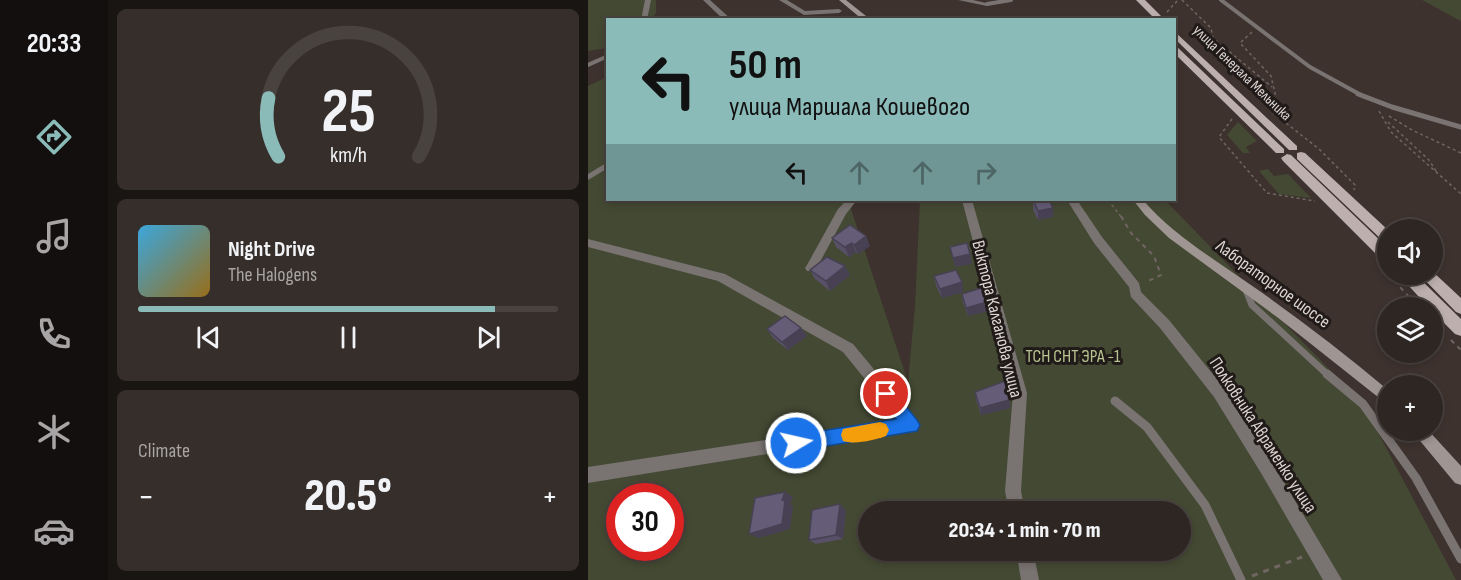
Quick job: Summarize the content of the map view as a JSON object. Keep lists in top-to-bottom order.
{
  "streets": {
    "main road": ["улица Генерала Мельника", "Лабораторное шоссе"],
    "street": ["Виктора Калганова улица", "Полковника Авраменко улица"]
  },
  "parks": ["ТСН СНТ ЭРА -1"],
  "page": {
    "tabs": "20:33",
    "turn": ["50 m", "улица Маршала Кошевого"],
    "map_buttons": "+",
    "song": ["Night Drive", "The Halogens"],
    "tile": "Climate",
    "heat": ["−", "20.5°", "+"],
    "limit": "30",
    "trip": "20:34 · 1 min · 70 m",
    "gauge": ["25", "km/h"]
  }
}
